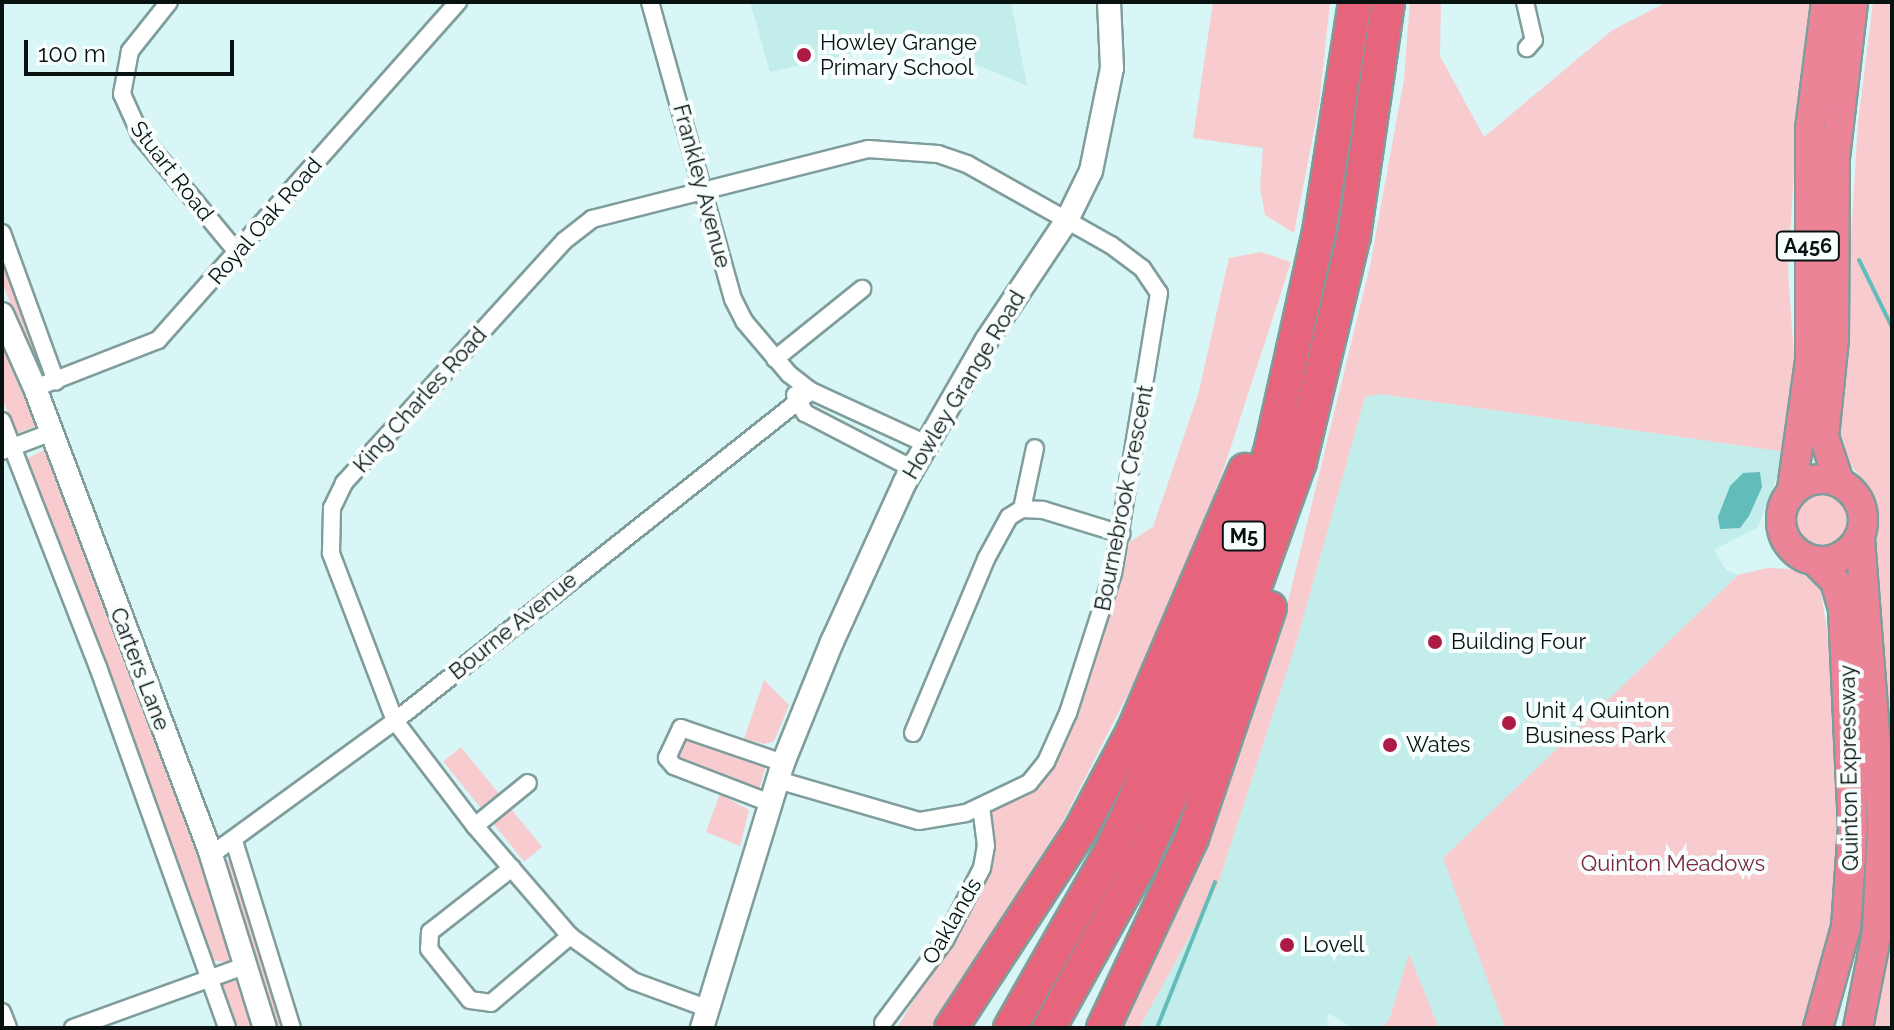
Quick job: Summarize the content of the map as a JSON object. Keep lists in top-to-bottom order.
{
  "streets": {
    "highway": ["A456", "M5", "Quinton Expressway"],
    "street": [
      "Stuart Road",
      "Frankley Avenue",
      "Royal Oak Road",
      "Howley Grange Road",
      "King Charles Road",
      "Bournebrook Crescent",
      "Bourne Avenue",
      "Carters Lane",
      "Oaklands"
    ]
  },
  "crossings": [
    ["Stuart Road", "Royal Oak Road"],
    ["Frankley Avenue", "Howley Grange Road"],
    ["Frankley Avenue", "King Charles Road"],
    ["Frankley Avenue", "Bourne Avenue"],
    ["Royal Oak Road", "Carters Lane"],
    ["A456", "Quinton Expressway"],
    ["Howley Grange Road", "King Charles Road"],
    ["Howley Grange Road", "Bournebrook Crescent"],
    ["King Charles Road", "Bournebrook Crescent"],
    ["King Charles Road", "Bourne Avenue"],
    ["Bournebrook Crescent", "Oaklands"],
    ["Bourne Avenue", "Carters Lane"]
  ],
  "parks": ["Quinton Meadows"],
  "places": [
    "Howley Grange Primary School",
    "Building Four",
    "Unit 4 Quinton Business Park",
    "Wates",
    "Lovell"
  ],
  "scale_bar": "100 m"
}
